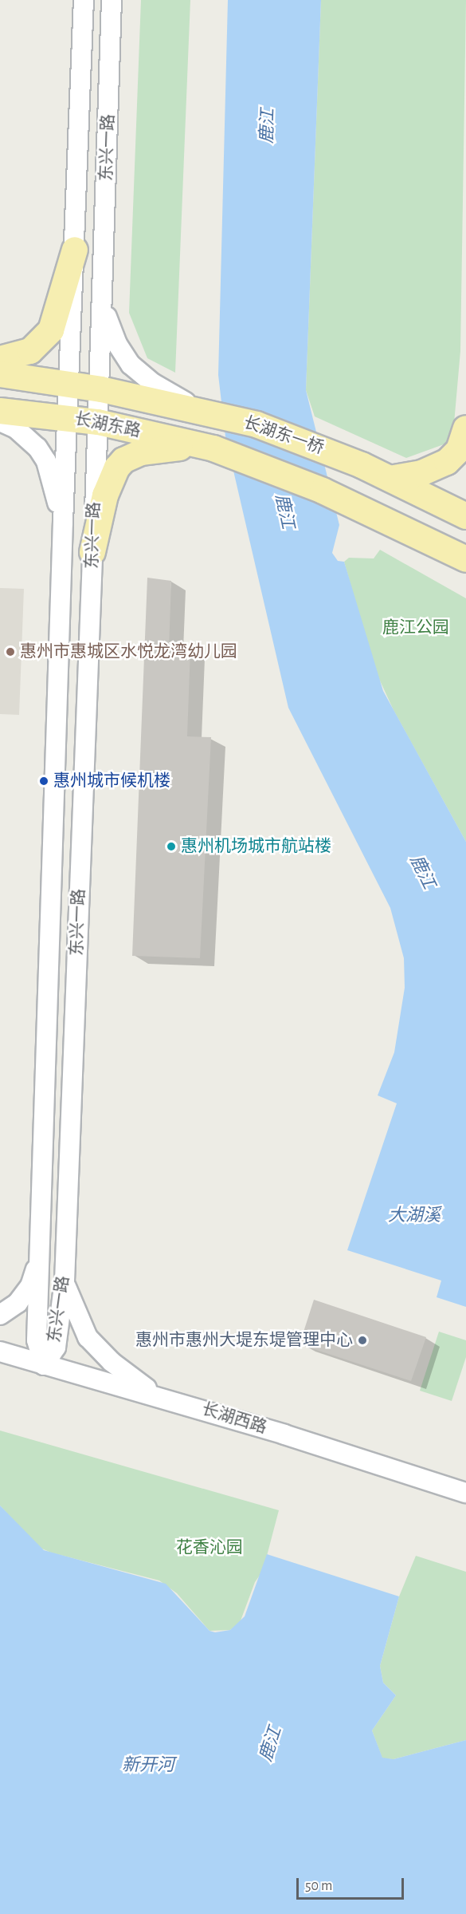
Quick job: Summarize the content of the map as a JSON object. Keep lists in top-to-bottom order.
{
  "streets": {
    "main road": ["长湖东路", "长湖东一桥"],
    "street": ["东兴一路", "长湖西路"]
  },
  "crossings": [
    ["东兴一路", "长湖东路"],
    ["东兴一路", "长湖西路"],
    ["长湖东路", "长湖东一桥"]
  ],
  "water": ["鹿江", "大湖溪", "新开河"],
  "parks": ["鹿江公园", "花香沁园"],
  "places": [
    "惠州市惠城区水悦龙湾幼儿园",
    "惠州城市候机楼",
    "惠州机场城市航站楼",
    "惠州市惠州大堤东堤管理中心"
  ],
  "scale_bar": "50 m"
}
